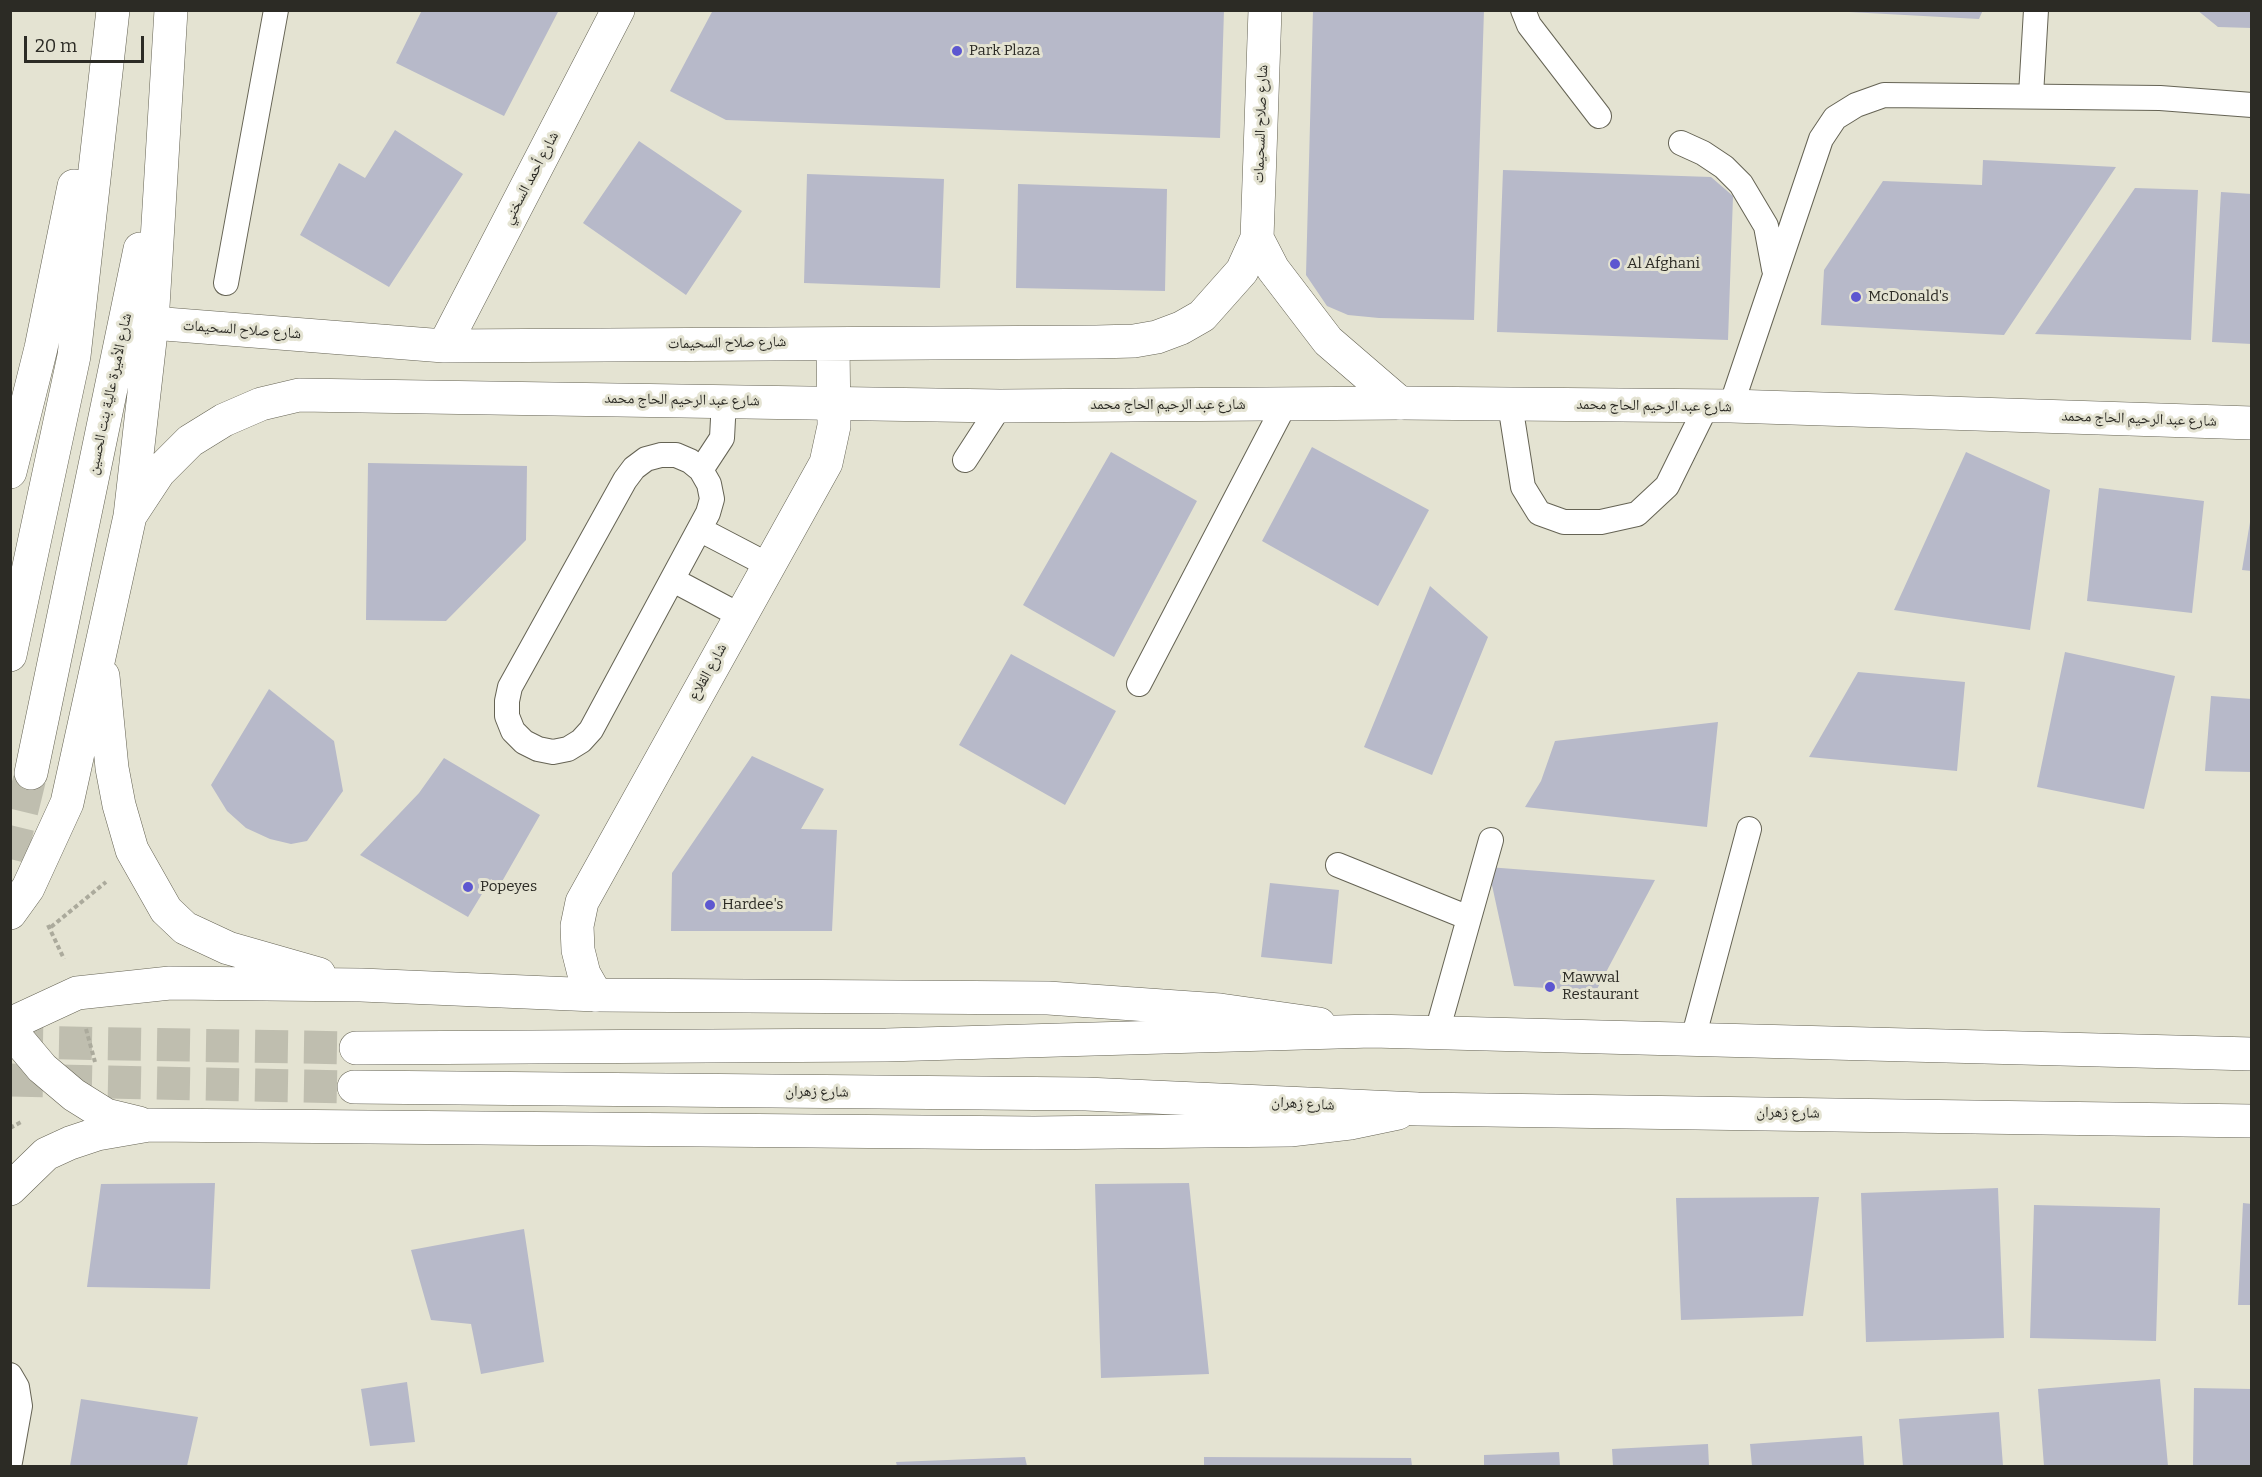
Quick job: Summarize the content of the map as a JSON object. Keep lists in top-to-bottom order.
{
  "streets": {
    "street": [
      "شارع صلاح السحيمات",
      "شارع أحمد السخني",
      "شارع الأميرة عالية بنت الحسين",
      "شارع عبد الرحيم الحاج محمد",
      "شارع القلاع",
      "شارع زهران"
    ]
  },
  "crossings": [
    ["شارع صلاح السحيمات", "شارع أحمد السخني"],
    ["شارع صلاح السحيمات", "شارع عبد الرحيم الحاج محمد"],
    ["شارع صلاح السحيمات", "شارع القلاع"],
    ["شارع عبد الرحيم الحاج محمد", "شارع القلاع"]
  ],
  "places": [
    "Park Plaza",
    "Al Afghani",
    "McDonald's",
    "Popeyes",
    "Hardee's",
    "Mawwal Restaurant"
  ],
  "scale_bar": "20 m"
}
